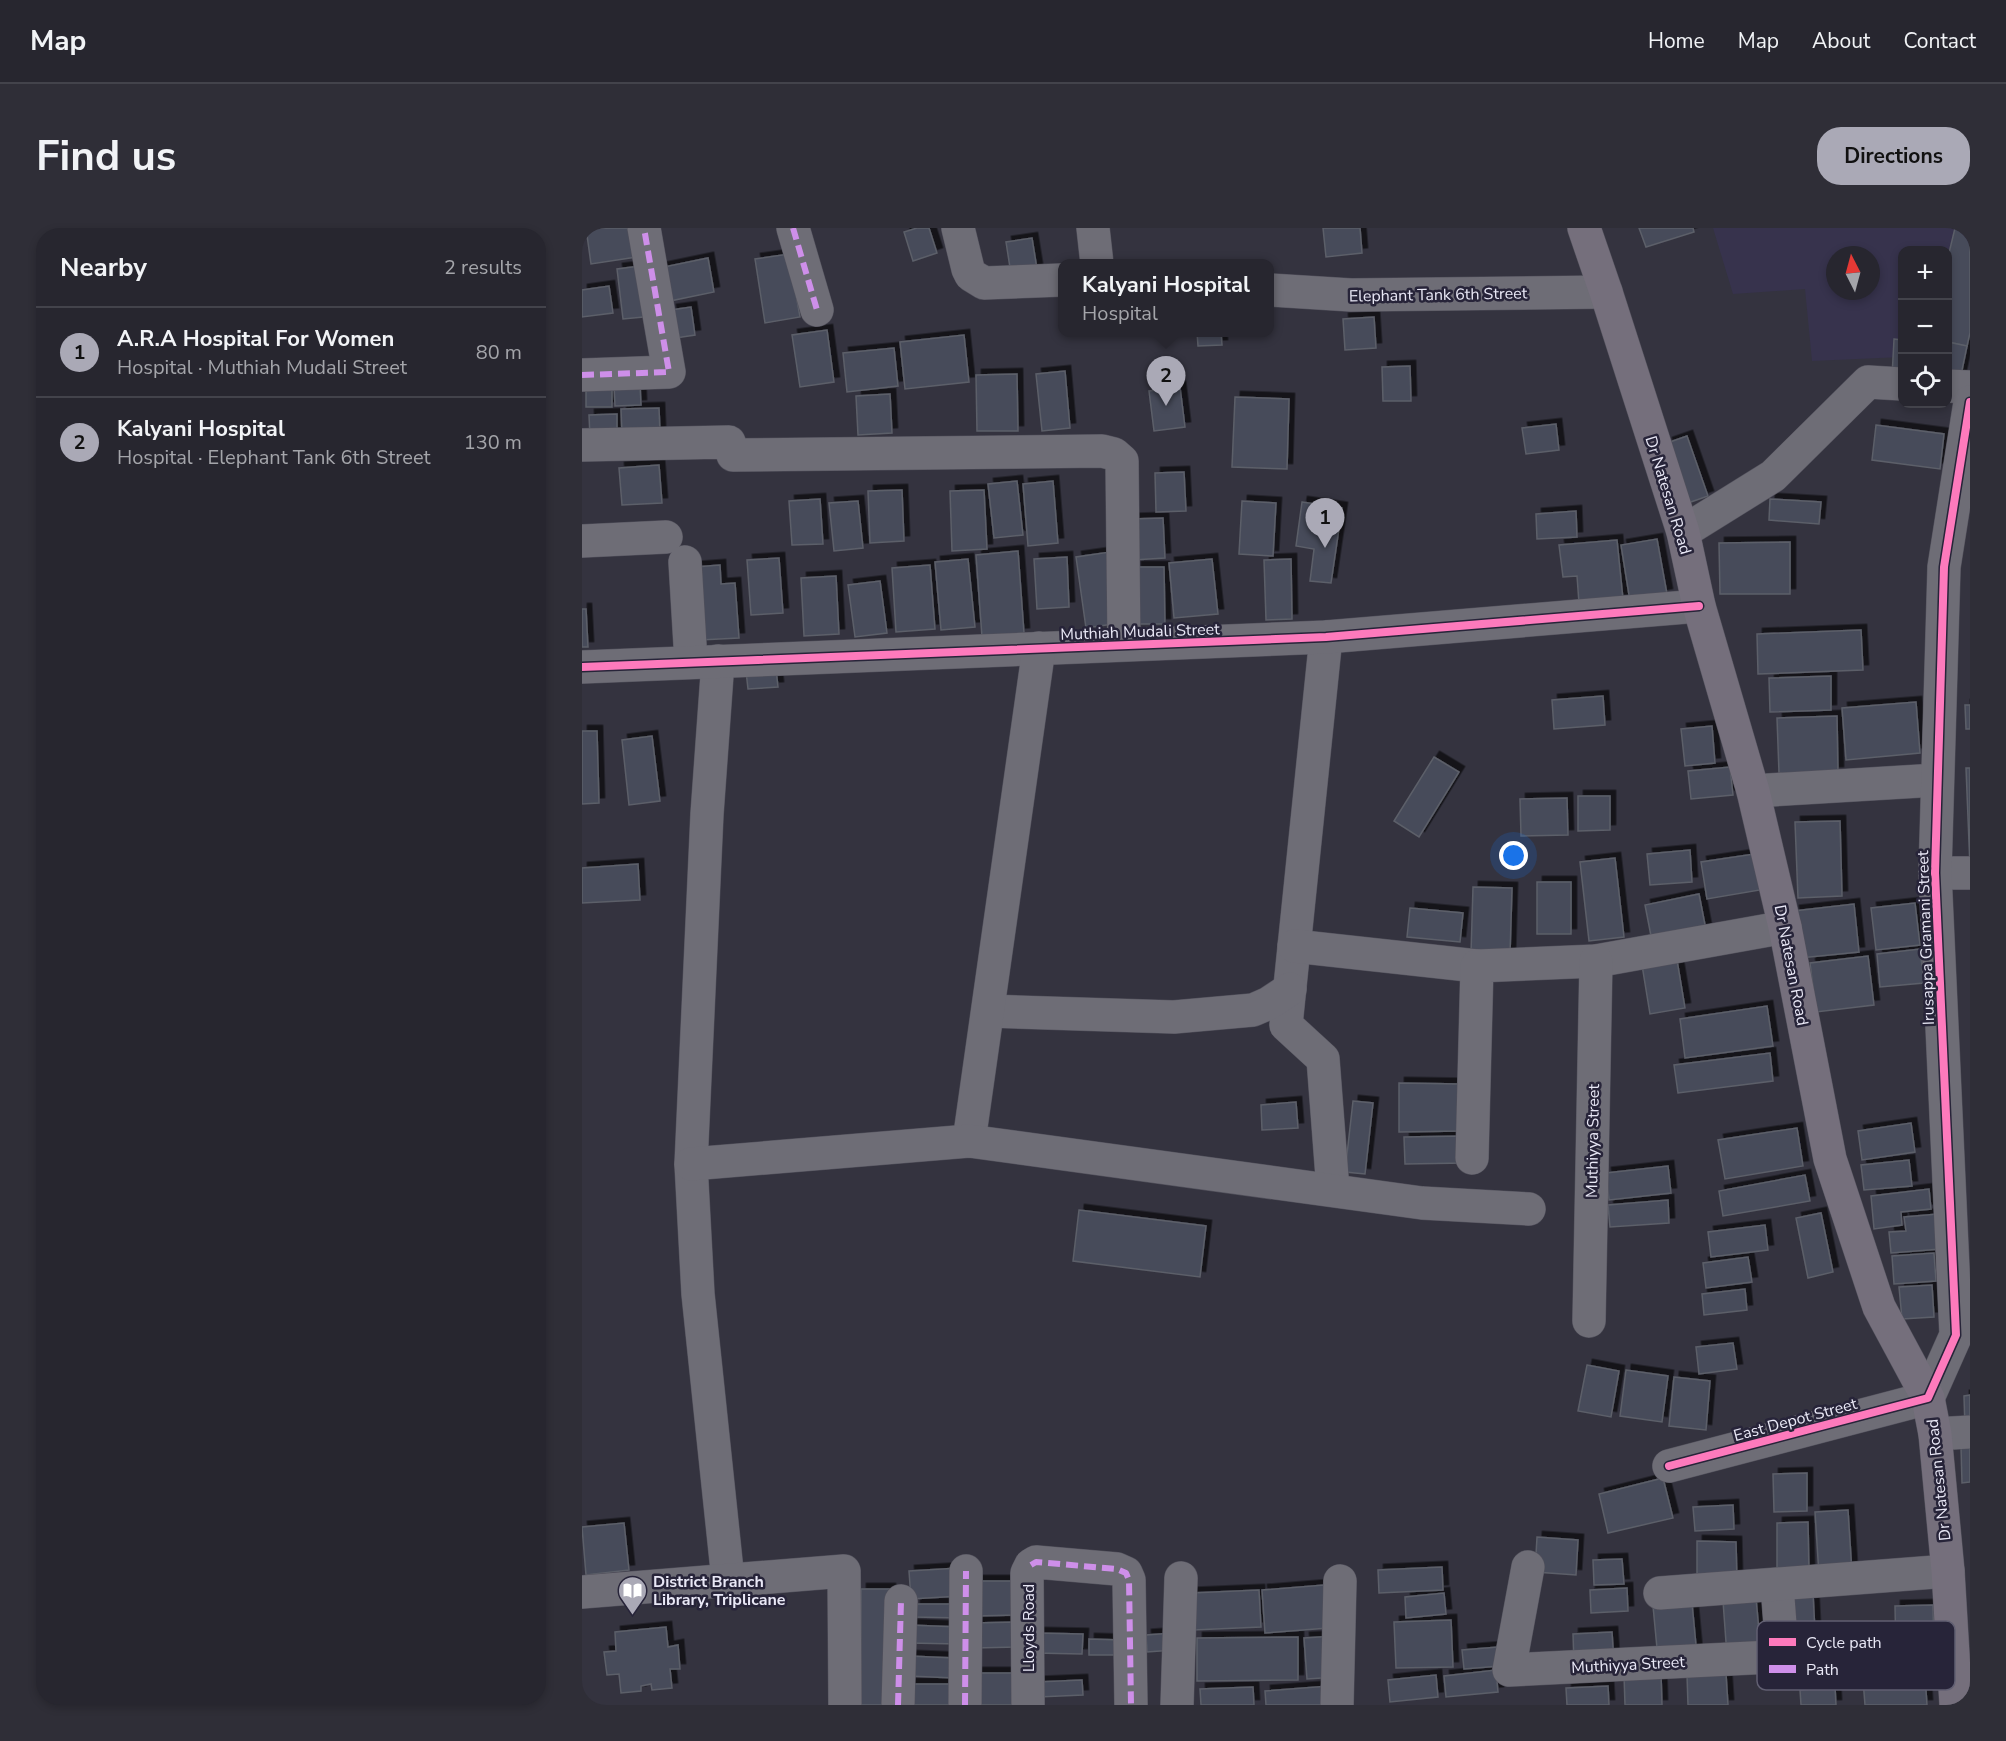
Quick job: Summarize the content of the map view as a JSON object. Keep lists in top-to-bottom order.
{
  "streets": {
    "main road": ["Dr Natesan Road"],
    "street": [
      "Elephant Tank 6th Street",
      "Muthiah Mudali Street",
      "Irusappa Gramani Street",
      "Muthiyya Street",
      "East Depot Street",
      "Lloyds Road"
    ]
  },
  "crossings": [
    ["Elephant Tank 6th Street", "Dr Natesan Road"],
    ["Dr Natesan Road", "Muthiah Mudali Street"],
    ["Dr Natesan Road", "Irusappa Gramani Street"],
    ["Dr Natesan Road", "East Depot Street"],
    ["Irusappa Gramani Street", "East Depot Street"]
  ],
  "places": {
    "library": ["District Branch Library, Triplicane"]
  },
  "legend": ["Cycle path", "Path"],
  "north": "top",
  "page": {
    "header": "Map",
    "nav": [
      "Home",
      "Map",
      "About",
      "Contact"
    ],
    "buttons": "Directions",
    "title": "Find us",
    "heading": ["Nearby", "2 results"],
    "map_buttons": ["+", "−"],
    "popup": ["Kalyani Hospital", "Hospital"],
    "list": [
      {
        "mark": "1",
        "name": "A.R.A Hospital For Women",
        "note": "Hospital · Muthiah Mudali Street",
        "value": "80 m"
      },
      {
        "mark": "2",
        "name": "Kalyani Hospital",
        "note": "Hospital · Elephant Tank 6th Street",
        "value": "130 m"
      }
    ],
    "pins": ["2", "1"]
  }
}
